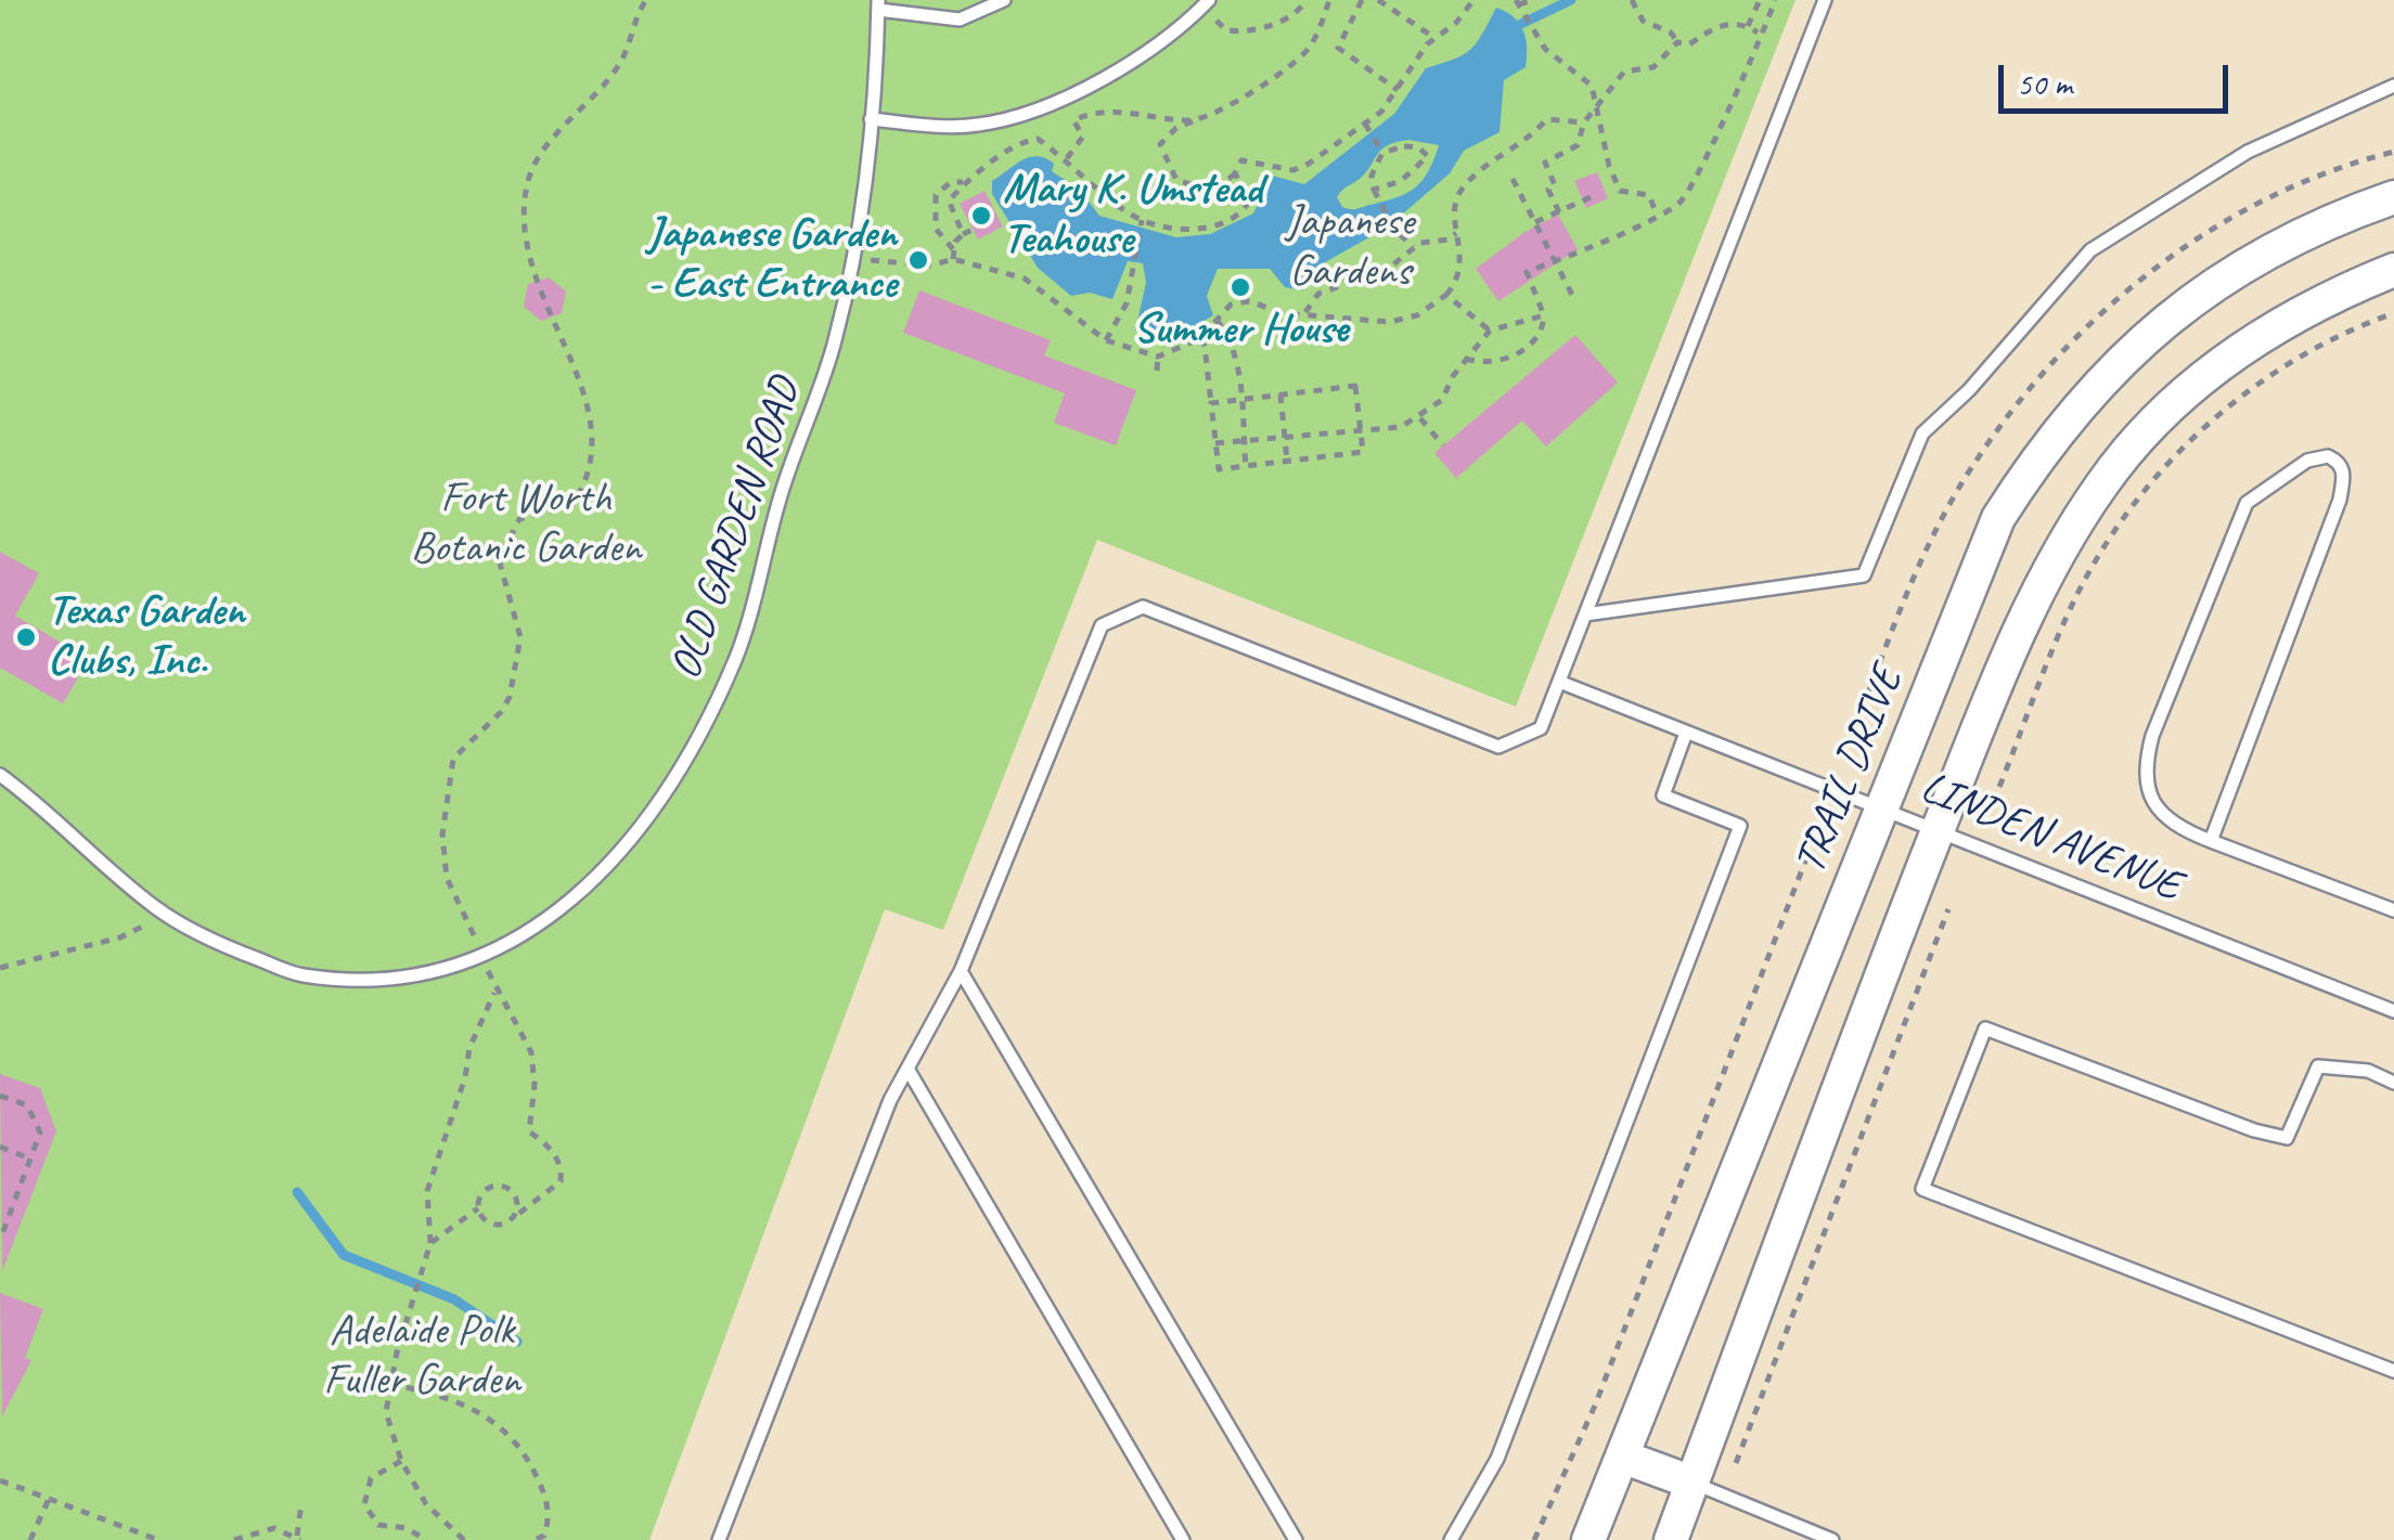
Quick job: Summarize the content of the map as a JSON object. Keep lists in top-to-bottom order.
{
  "streets": {
    "street": ["TRAIL DRIVE"],
    "lane": ["OLD GARDEN ROAD", "LINDEN AVENUE"]
  },
  "crossings": [
    ["TRAIL DRIVE", "LINDEN AVENUE"]
  ],
  "parks": ["Japanese Gardens", "Fort Worth Botanic Garden", "Adelaide Polk Fuller Garden"],
  "places": [
    "Mary K. Umstead Teahouse",
    "Japanese Garden - East Entrance",
    "Summer House",
    "Texas Garden Clubs, Inc."
  ],
  "scale_bar": "50 m"
}
